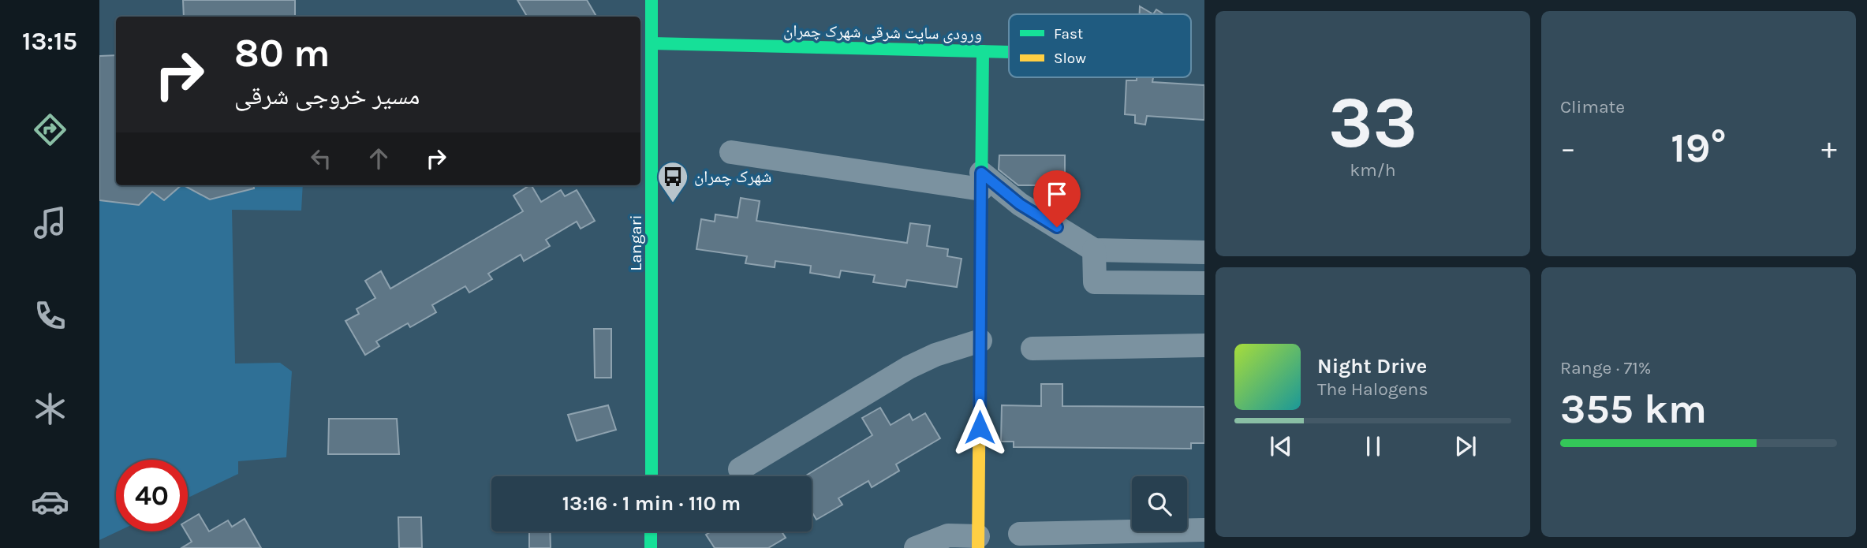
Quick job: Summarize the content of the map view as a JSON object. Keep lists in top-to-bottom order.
{
  "streets": {
    "street": ["ورودی سایت شرقی شهرک چمران", "Langari"]
  },
  "crossings": [
    ["ورودی سایت شرقی شهرک چمران", "Langari"]
  ],
  "places": {
    "bus stop": ["شهرک چمران"]
  },
  "legend": ["Fast", "Slow"],
  "page": {
    "tabs": "13:15",
    "tile": [
      ["33", "km/h"],
      "Climate",
      ["Range · 71%", "355 km"]
    ],
    "turn": ["80 m", "مسیر خروجی شرقی"],
    "heat": ["−", "19°", "+"],
    "song": ["Night Drive", "The Halogens"],
    "limit": "40",
    "trip": "13:16 · 1 min · 110 m"
  }
}
